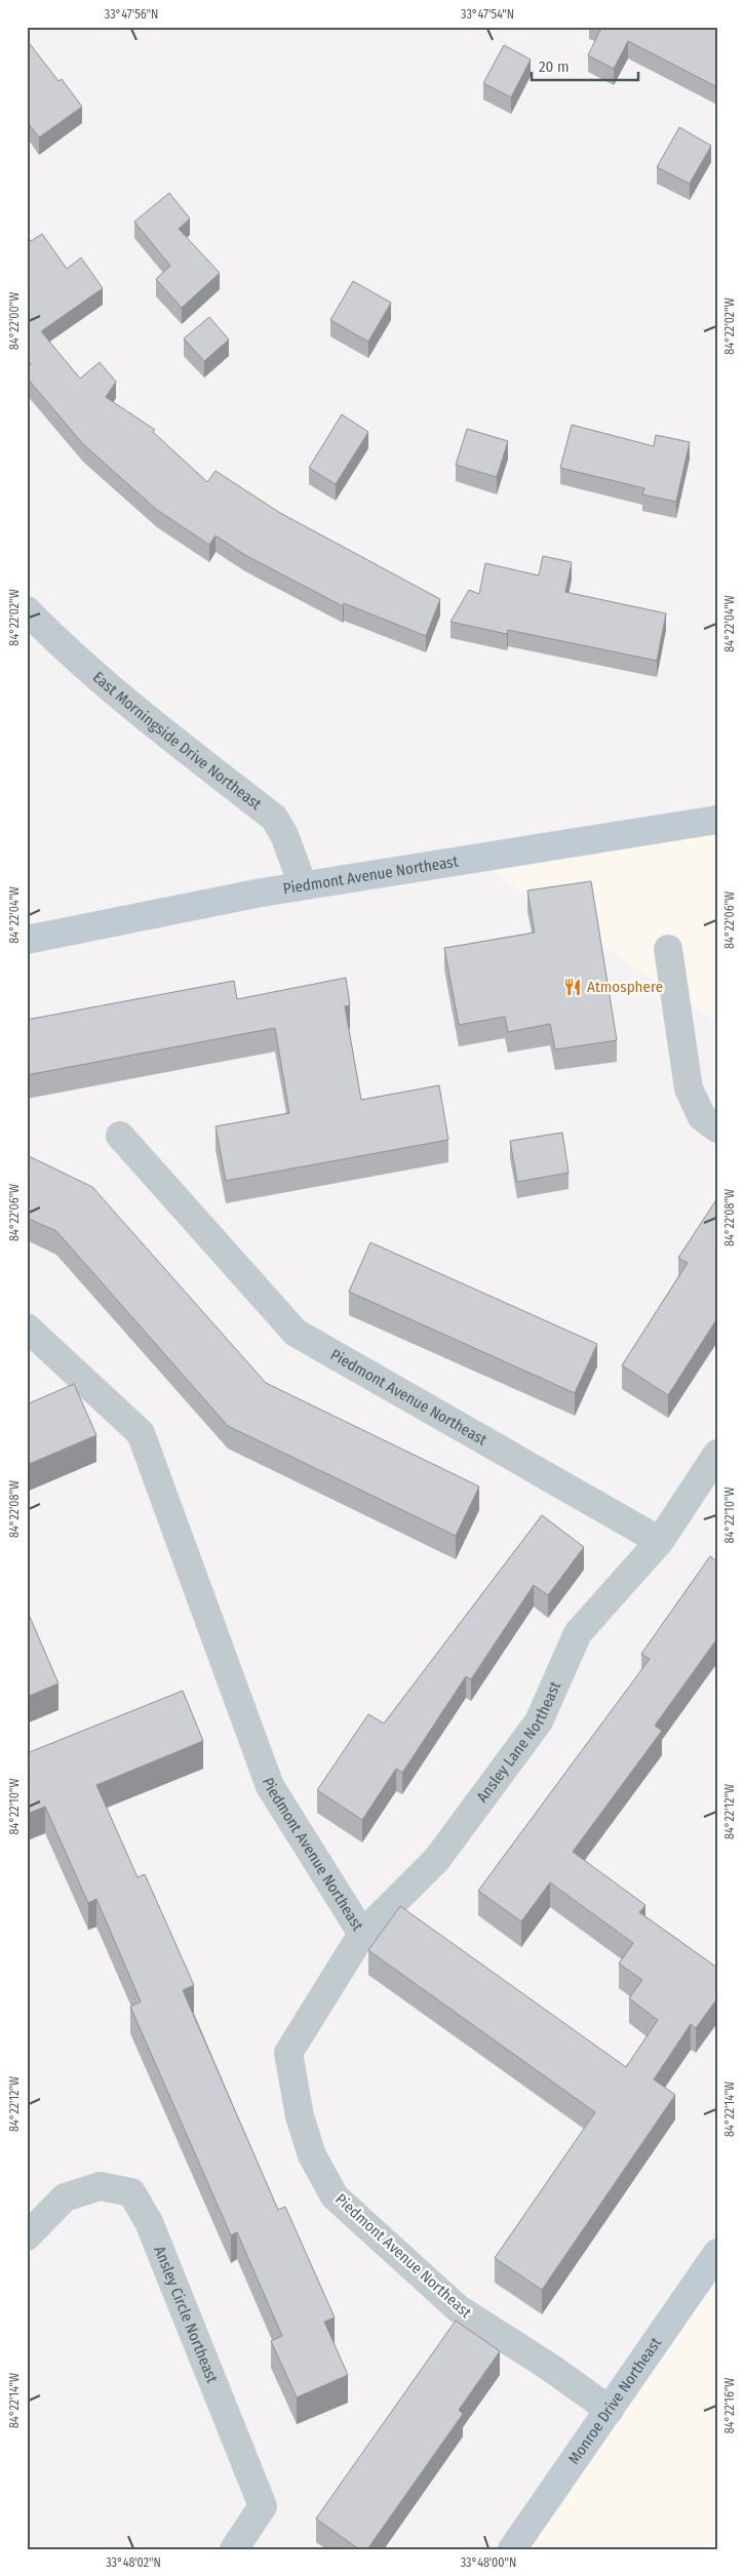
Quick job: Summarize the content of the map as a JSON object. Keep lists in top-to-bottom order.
{
  "streets": {
    "main road": ["Piedmont Avenue Northeast", "Monroe Drive Northeast"],
    "street": ["East Morningside Drive Northeast", "Ansley Lane Northeast", "Ansley Circle Northeast"]
  },
  "crossings": [
    ["East Morningside Drive Northeast", "Piedmont Avenue Northeast"],
    ["Piedmont Avenue Northeast", "Ansley Lane Northeast"],
    ["Piedmont Avenue Northeast", "Monroe Drive Northeast"]
  ],
  "places": {
    "restaurant": ["Atmosphere"]
  },
  "scale_bar": "20 m",
  "coordinates": [
    "33°47'56\"N",
    "33°47'54\"N",
    "84°22'00\"W",
    "84°22'02\"W",
    "84°22'04\"W",
    "84°22'06\"W",
    "84°22'08\"W",
    "84°22'10\"W",
    "84°22'12\"W",
    "84°22'14\"W",
    "84°22'16\"W",
    "33°48'02\"N",
    "33°48'00\"N"
  ]
}
